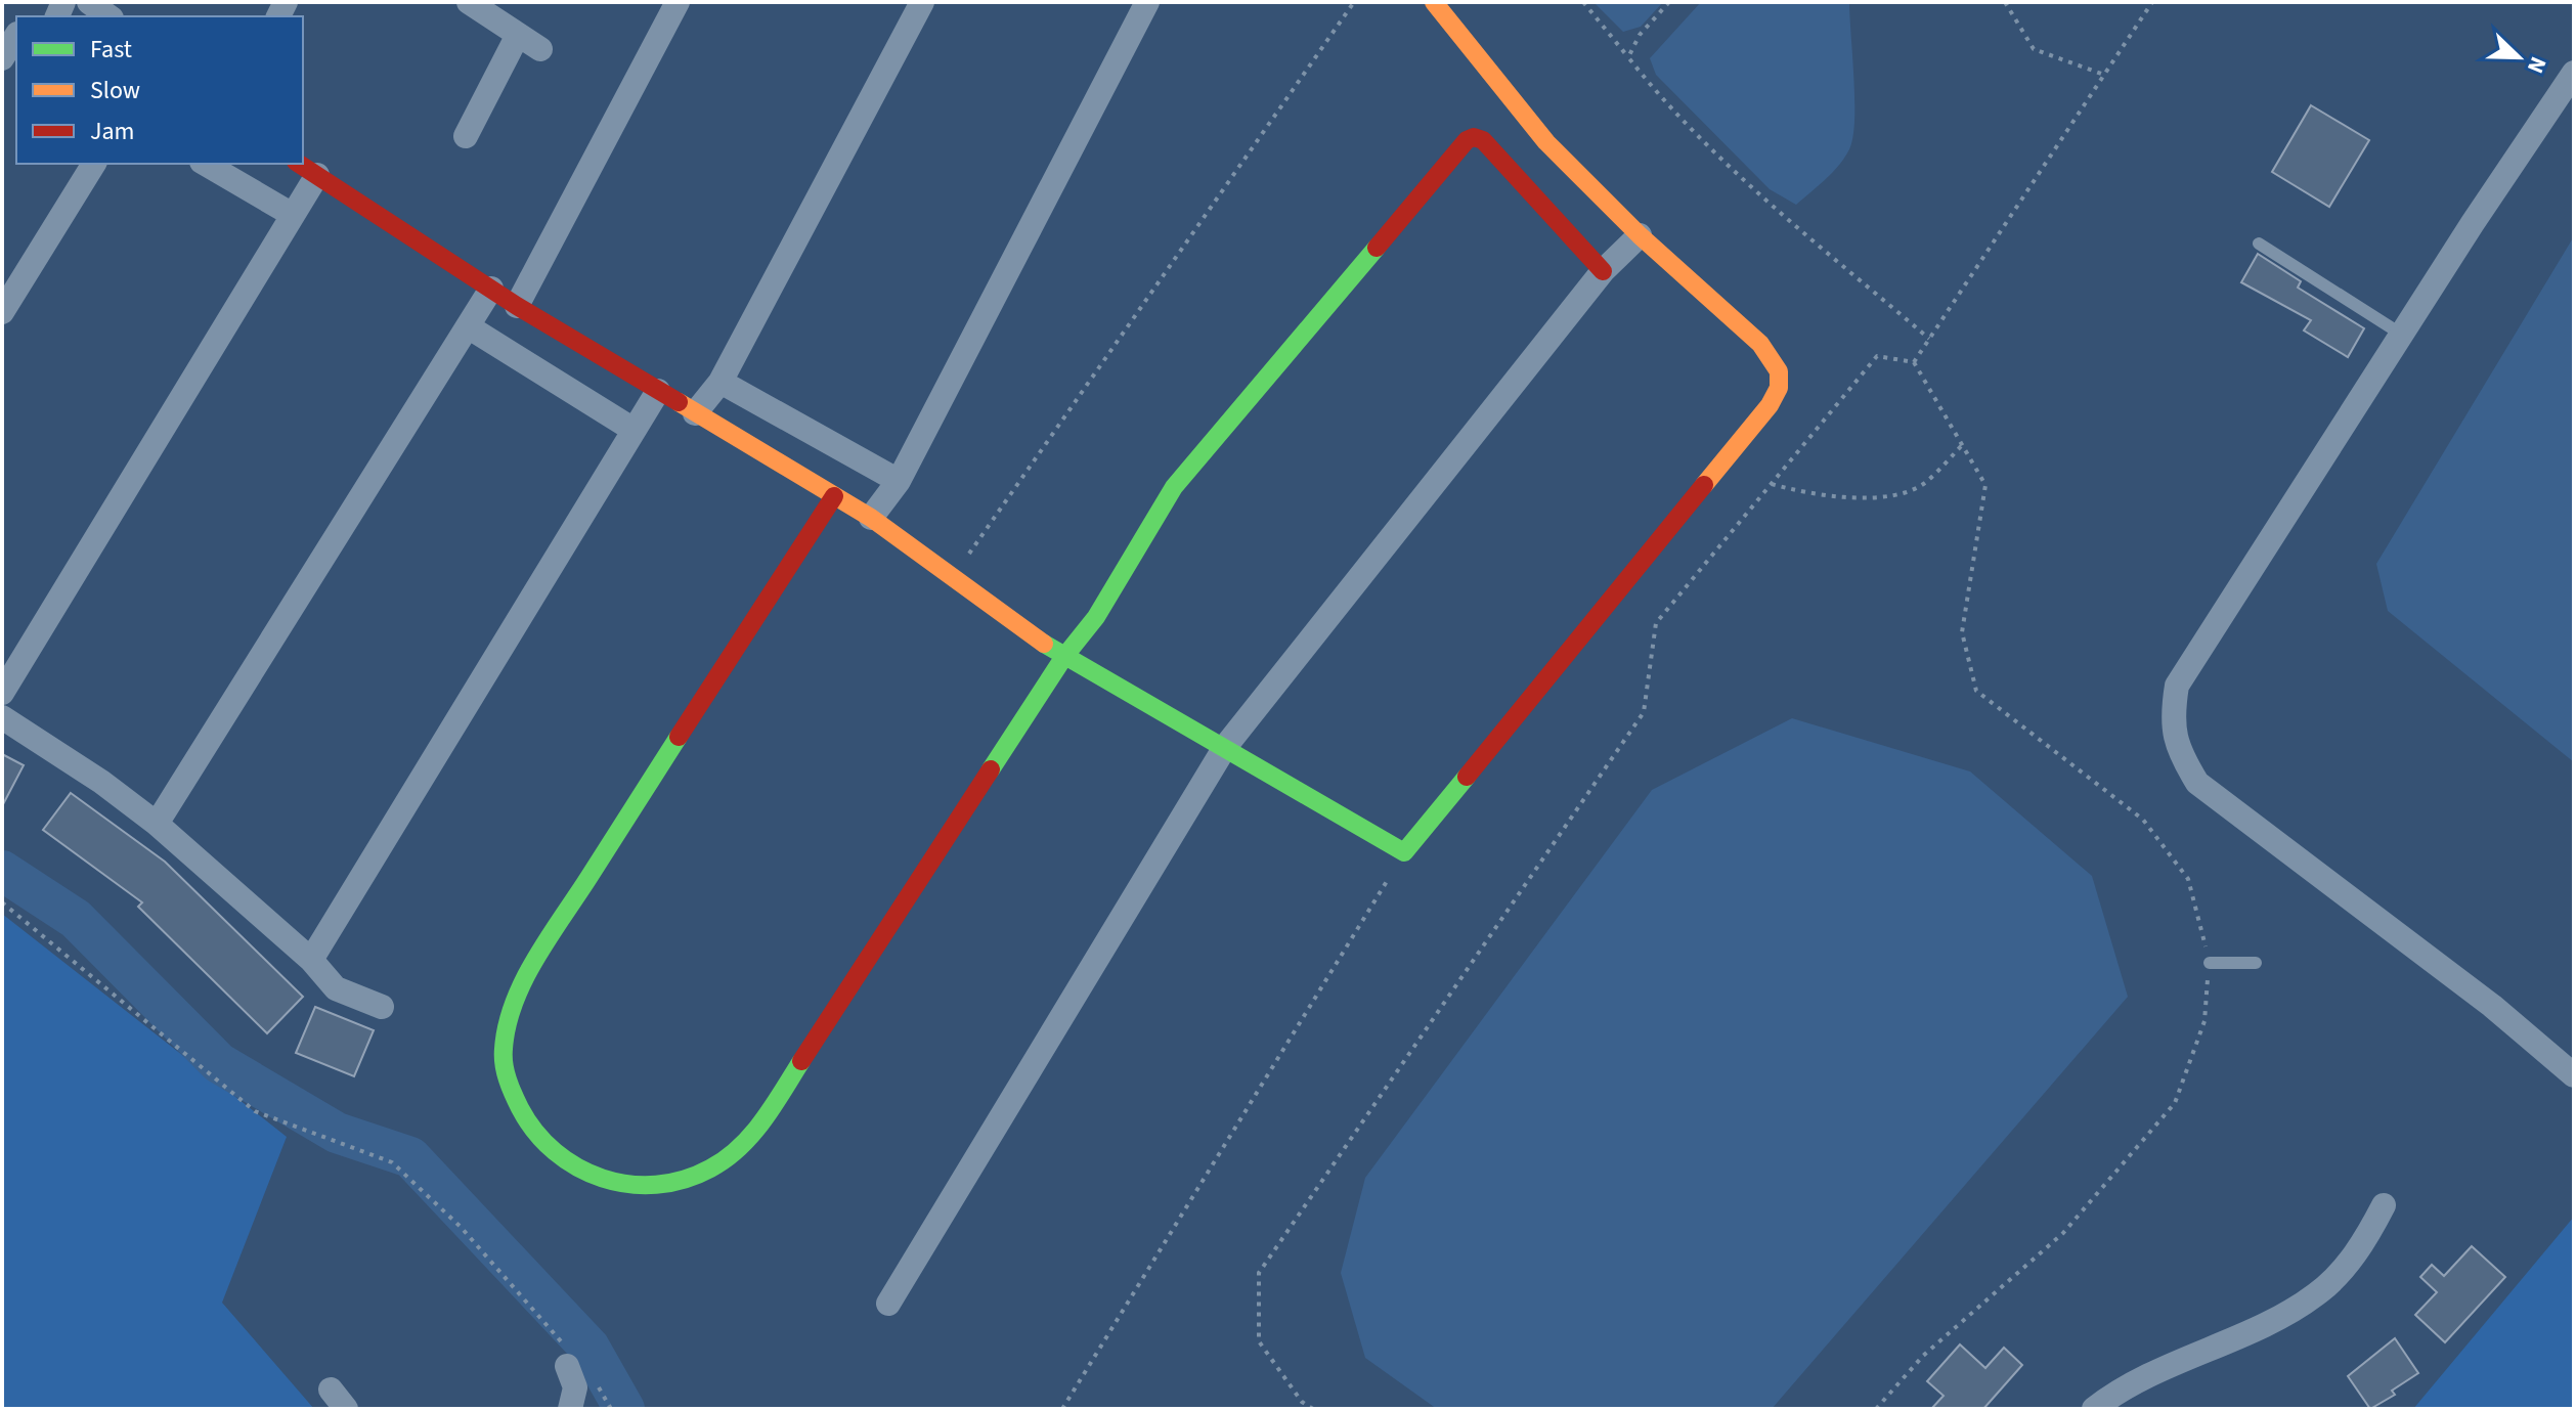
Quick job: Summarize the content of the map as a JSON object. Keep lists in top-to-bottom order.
{
  "legend": ["Fast", "Slow", "Jam"],
  "north": "bottom right"
}
